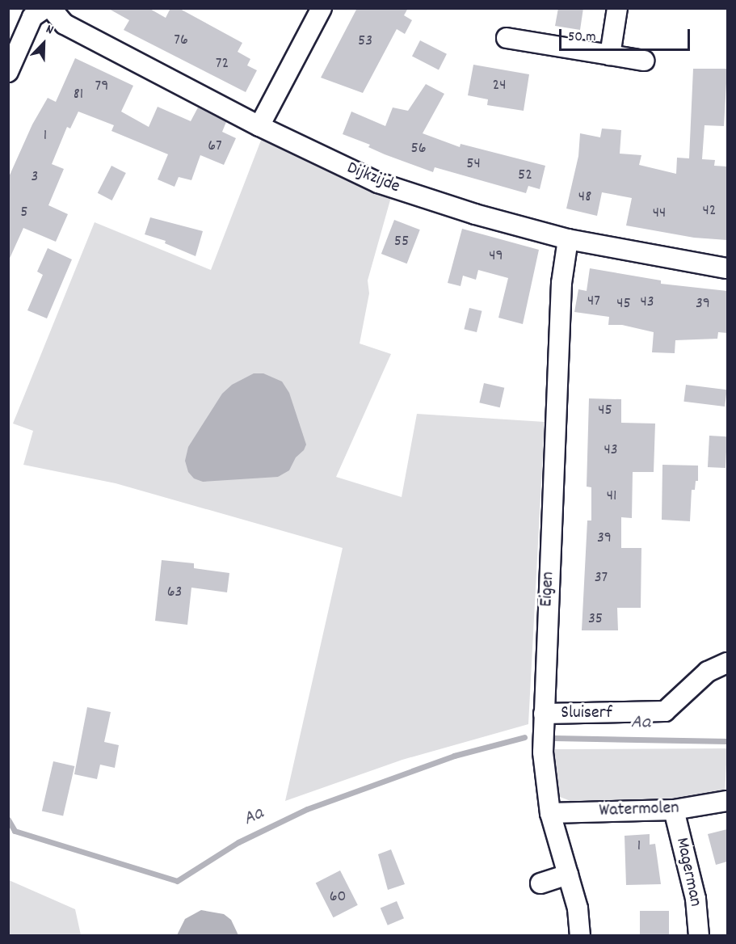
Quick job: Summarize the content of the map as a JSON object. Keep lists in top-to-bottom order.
{
  "streets": {
    "street": [
      "Dijkzijde",
      "Eigen",
      "Sluiserf",
      "Watermolen",
      "Magerman"
    ]
  },
  "crossings": [
    ["Dijkzijde", "Eigen"],
    ["Eigen", "Sluiserf"],
    ["Eigen", "Watermolen"],
    ["Watermolen", "Magerman"]
  ],
  "water": ["Aa"],
  "house_numbers": [
    "76",
    "53",
    "72",
    "24",
    "79",
    "81",
    "1",
    "67",
    "56",
    "54",
    "52",
    "3",
    "48",
    "42",
    "5",
    "44",
    "55",
    "49",
    "47",
    "43",
    "45",
    "39",
    "45",
    "43",
    "41",
    "39",
    "37",
    "63",
    "35",
    "1",
    "60"
  ],
  "scale_bar": "50 m",
  "north": "top right"
}
